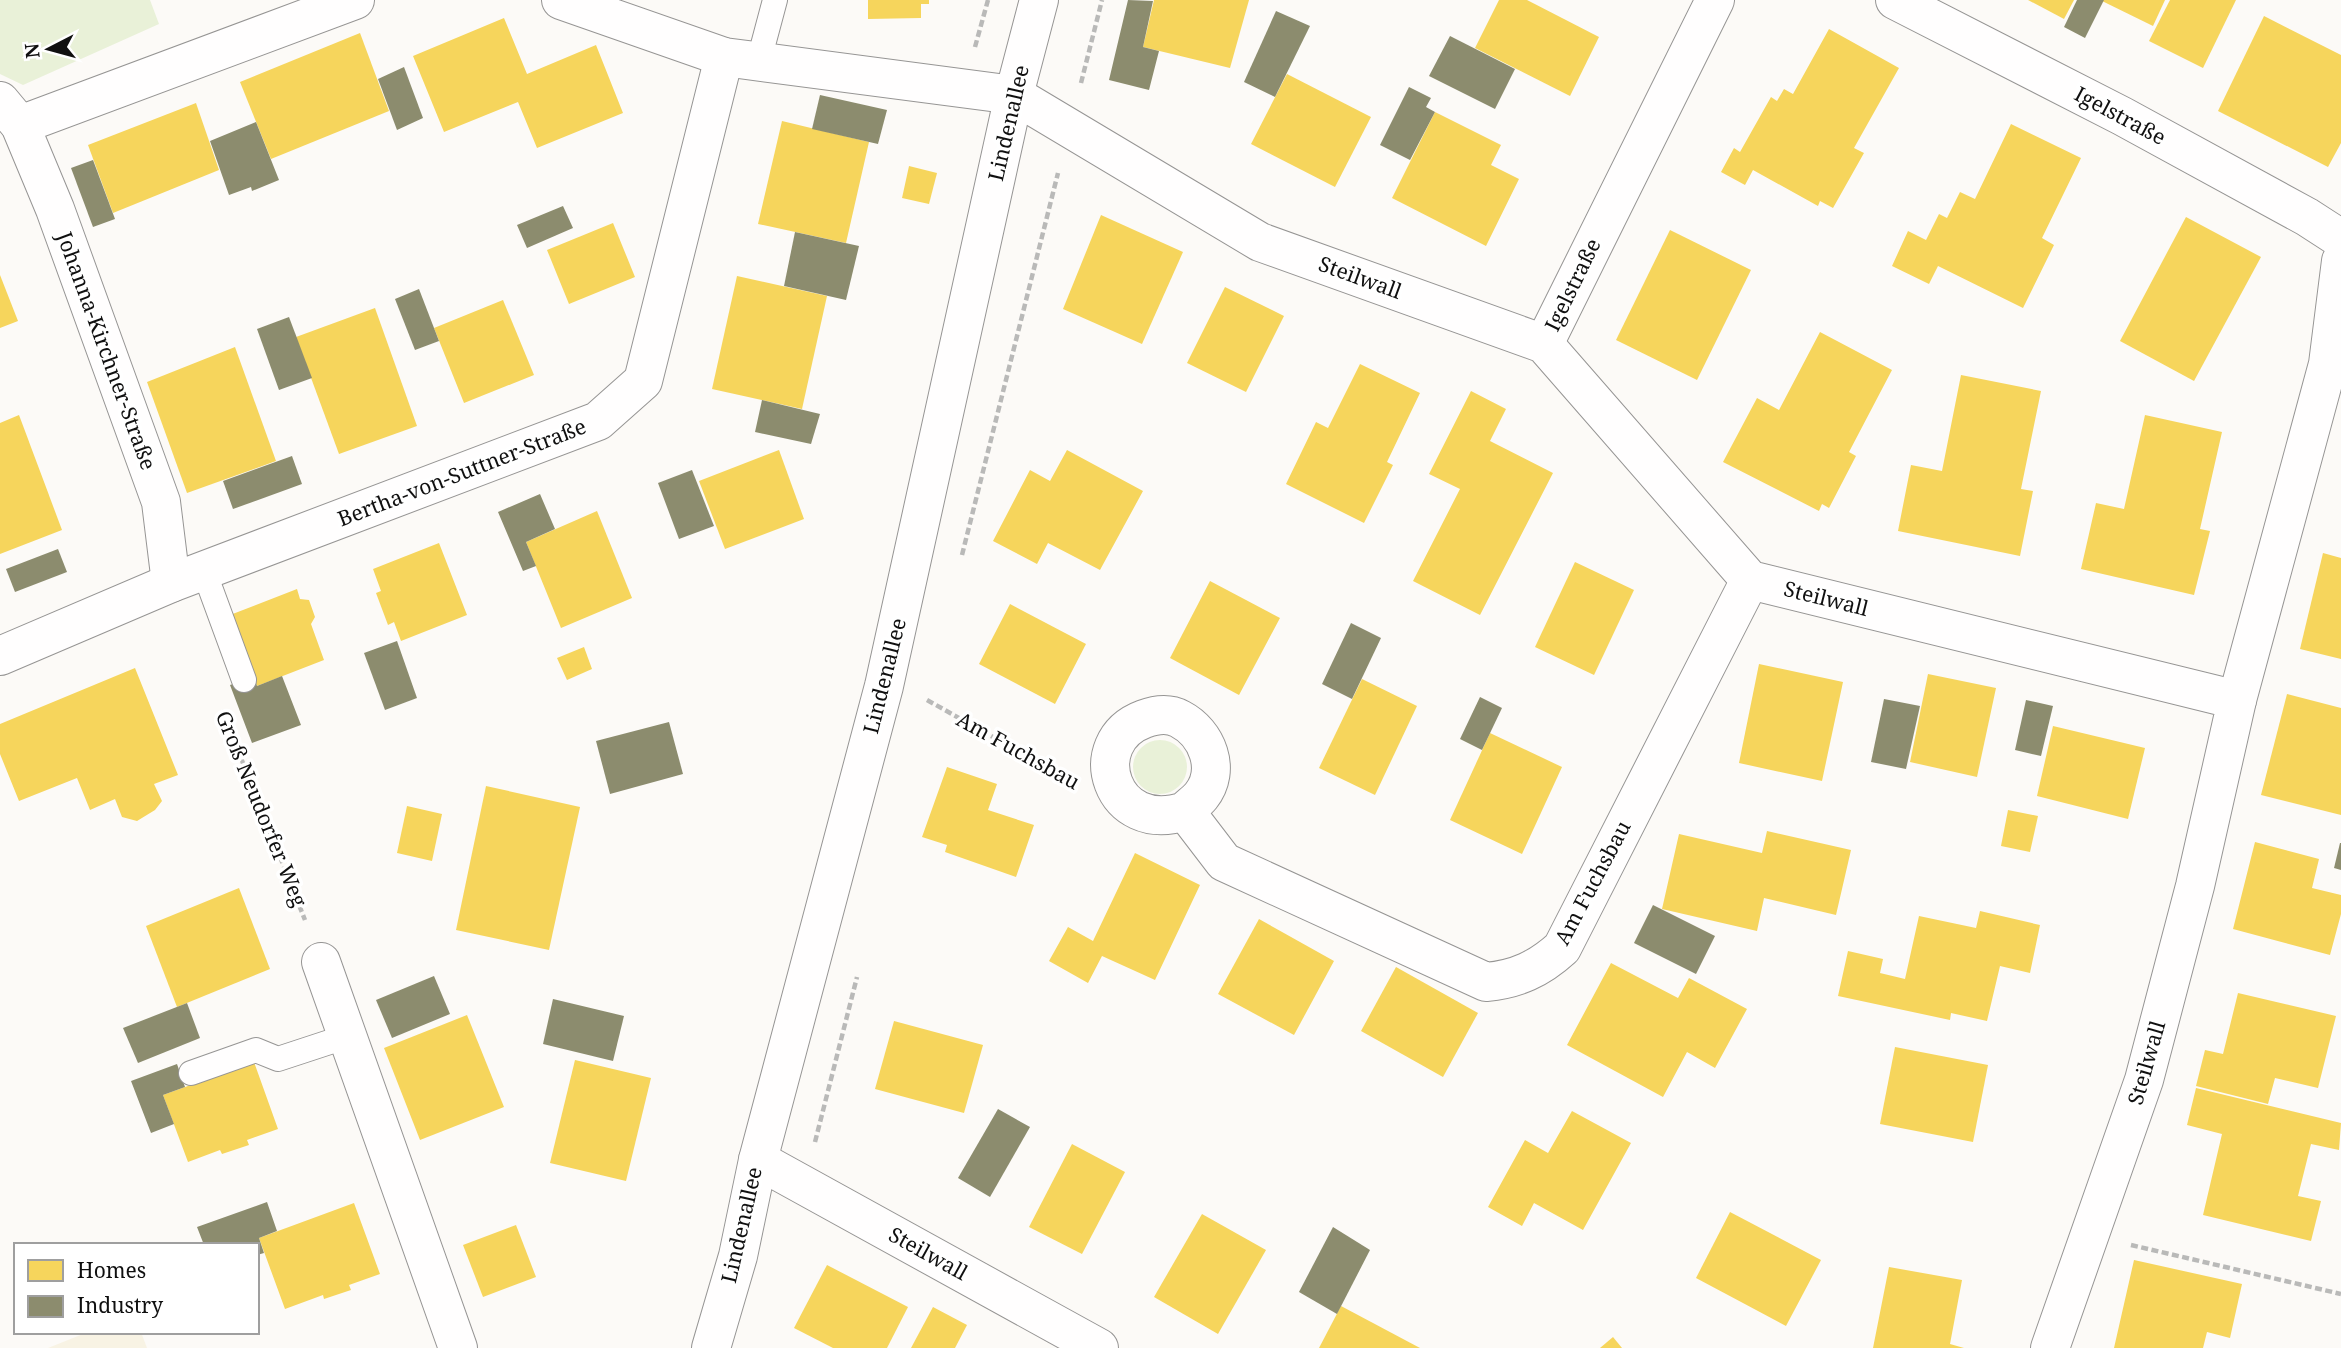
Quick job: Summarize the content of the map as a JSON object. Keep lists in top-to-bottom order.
{
  "streets": {
    "street": [
      "Igelstraße",
      "Lindenallee",
      "Steilwall",
      "Johanna-Kirchner-Straße",
      "Bertha-von-Suttner-Straße",
      "Am Fuchsbau"
    ],
    "path": ["Groß Neudorfer Weg"]
  },
  "crossings": [
    ["Igelstraße", "Steilwall"],
    ["Lindenallee", "Steilwall"],
    ["Steilwall", "Am Fuchsbau"],
    ["Johanna-Kirchner-Straße", "Bertha-von-Suttner-Straße"]
  ],
  "legend": ["Homes", "Industry"],
  "north": "left"
}
